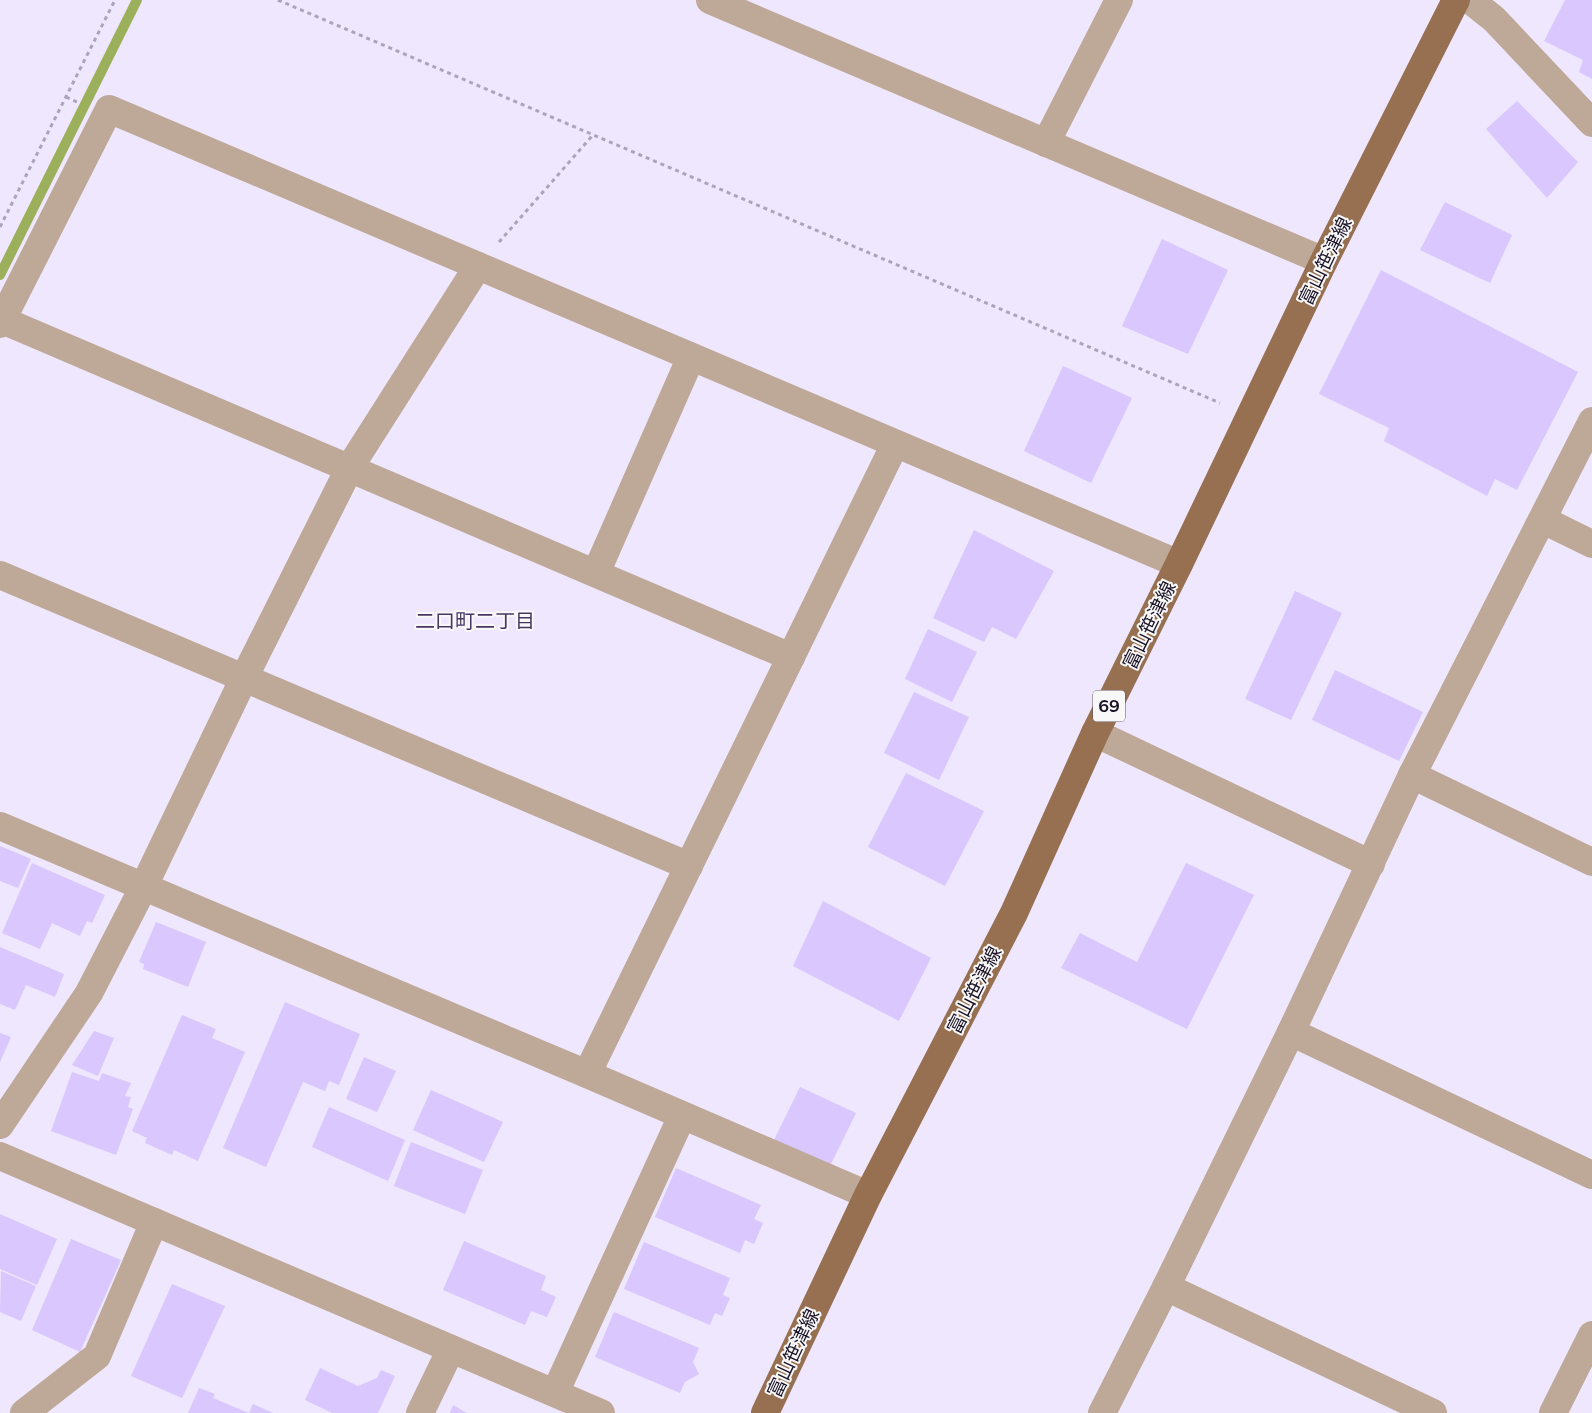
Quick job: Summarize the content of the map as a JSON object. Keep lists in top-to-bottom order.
{
  "streets": {
    "main road": ["富山笹津線", "69"]
  },
  "districts": ["二口町二丁目"]
}
